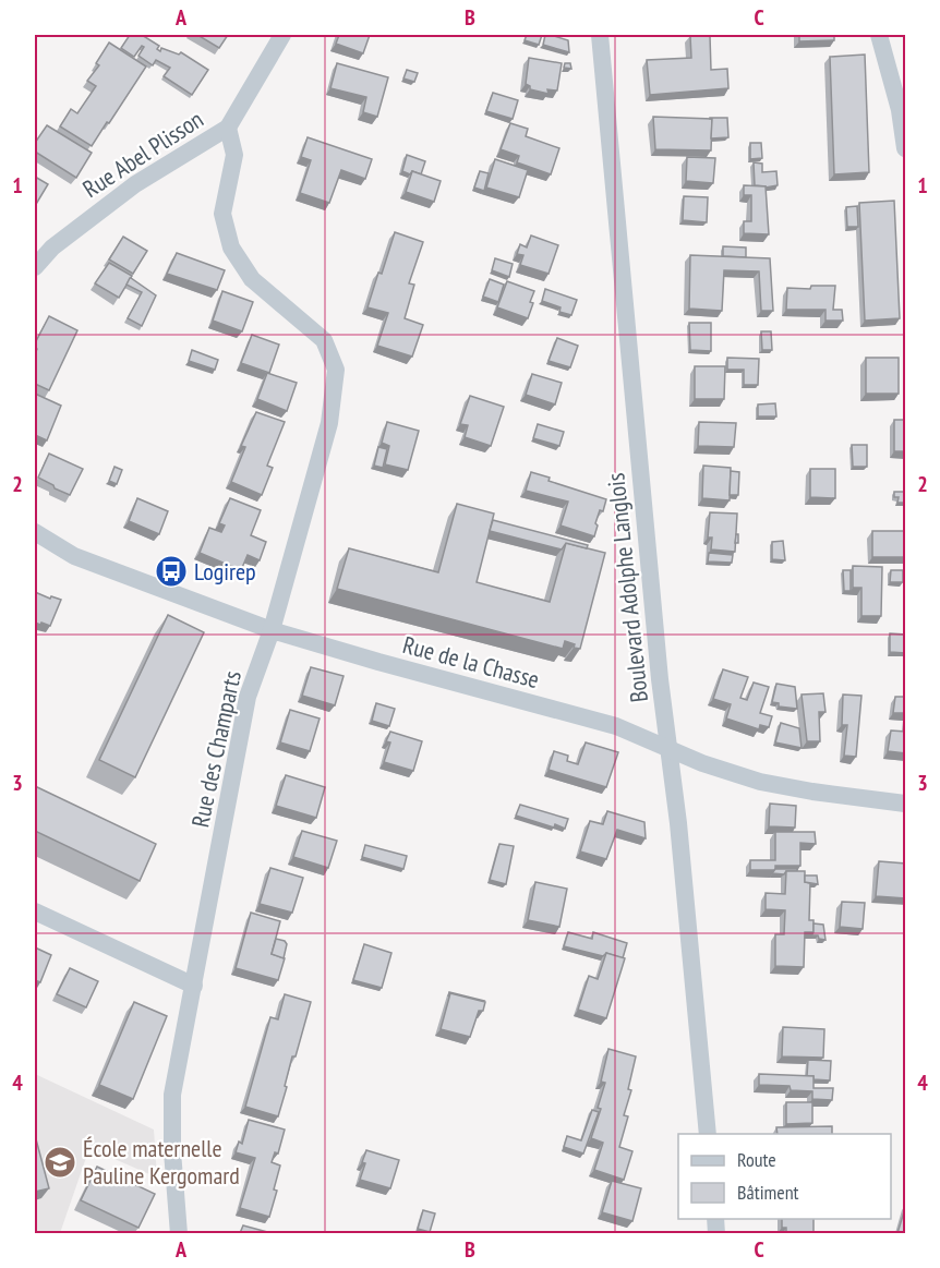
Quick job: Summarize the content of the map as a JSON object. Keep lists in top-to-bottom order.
{
  "streets": {
    "street": [
      "Rue Abel Plisson",
      "Boulevard Adolphe Langlois",
      "Rue de la Chasse",
      "Rue des Champarts"
    ]
  },
  "crossings": [
    ["Rue Abel Plisson", "Rue des Champarts"],
    ["Boulevard Adolphe Langlois", "Rue de la Chasse"],
    ["Rue de la Chasse", "Rue des Champarts"]
  ],
  "places": {
    "bus stop": ["Logirep"],
    "school or university": ["École maternelle Pauline Kergomard"]
  },
  "legend": ["Route", "Bâtiment"],
  "grid": {
    "columns": ["A", "B", "C"],
    "rows": [
      "1",
      "2",
      "3",
      "4"
    ]
  }
}
